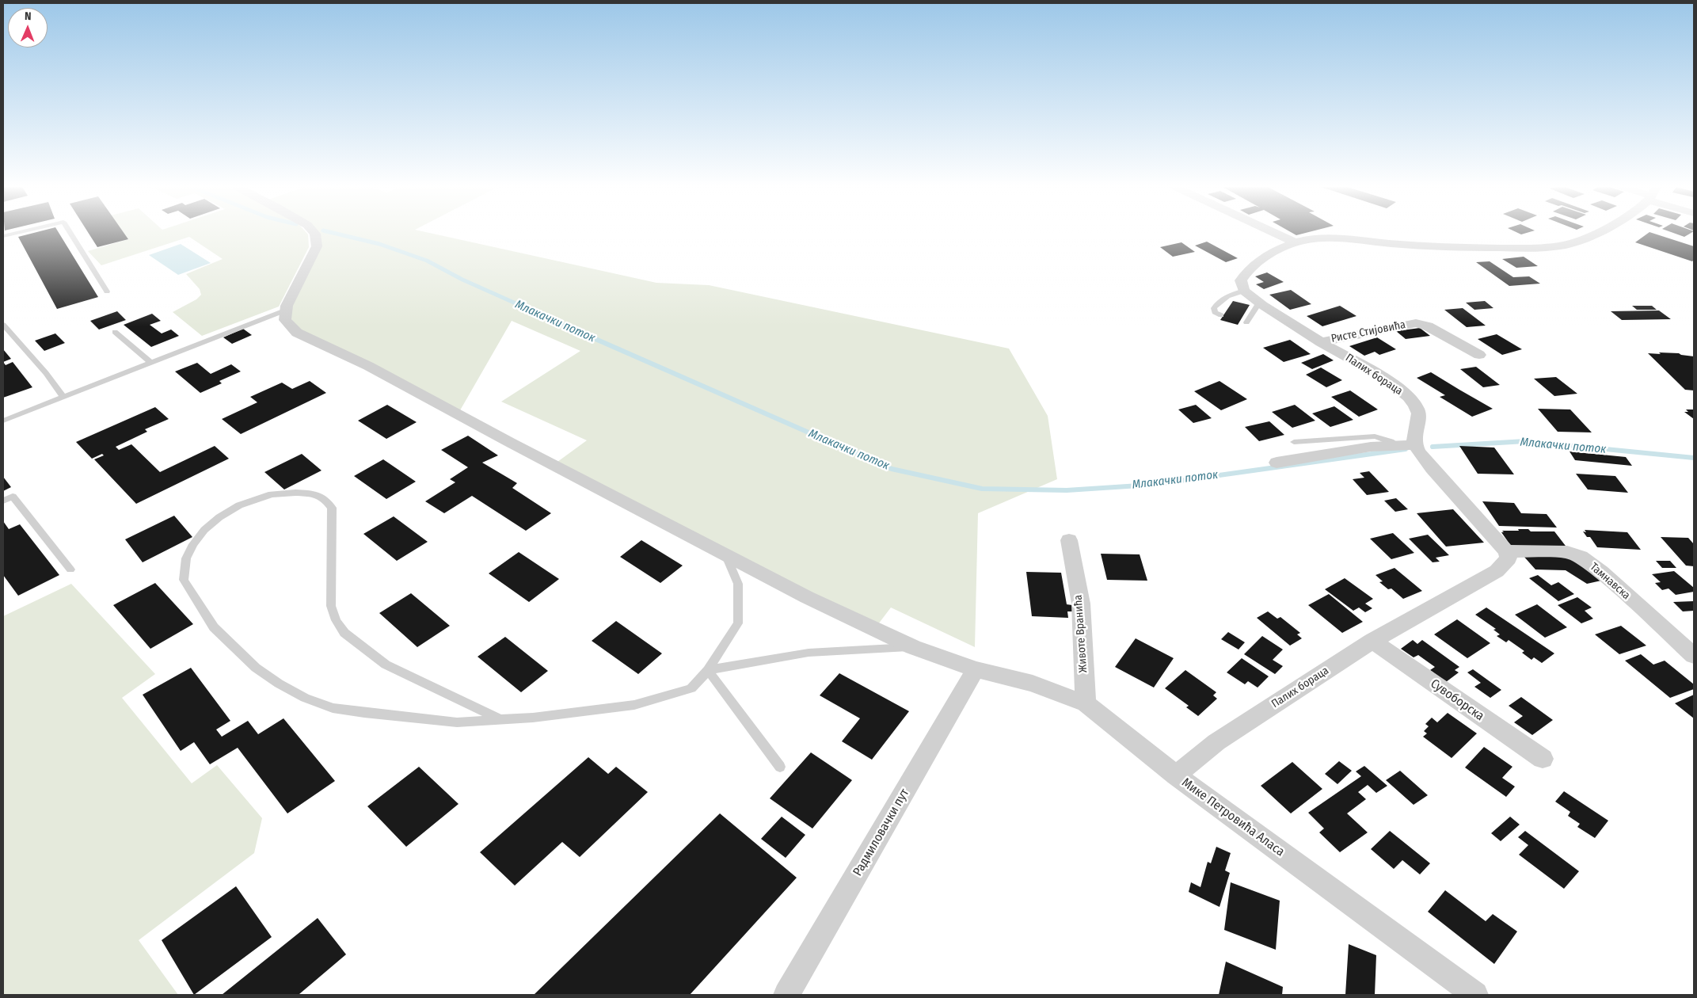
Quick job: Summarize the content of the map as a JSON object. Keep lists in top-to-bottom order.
{
  "streets": {
    "street": [
      "Ристе Стијовића",
      "Палих бораца",
      "Тамнавска",
      "Животе Вранића",
      "Сувоборска",
      "Мике Петровића Аласа",
      "Радмиловачки пут"
    ]
  },
  "crossings": [
    ["Ристе Стијовића", "Палих бораца"],
    ["Палих бораца", "Тамнавска"],
    ["Палих бораца", "Сувоборска"],
    ["Палих бораца", "Мике Петровића Аласа"],
    ["Животе Вранића", "Мике Петровића Аласа"],
    ["Мике Петровића Аласа", "Радмиловачки пут"]
  ],
  "water": ["Млакачки поток"],
  "north": "top"
}
